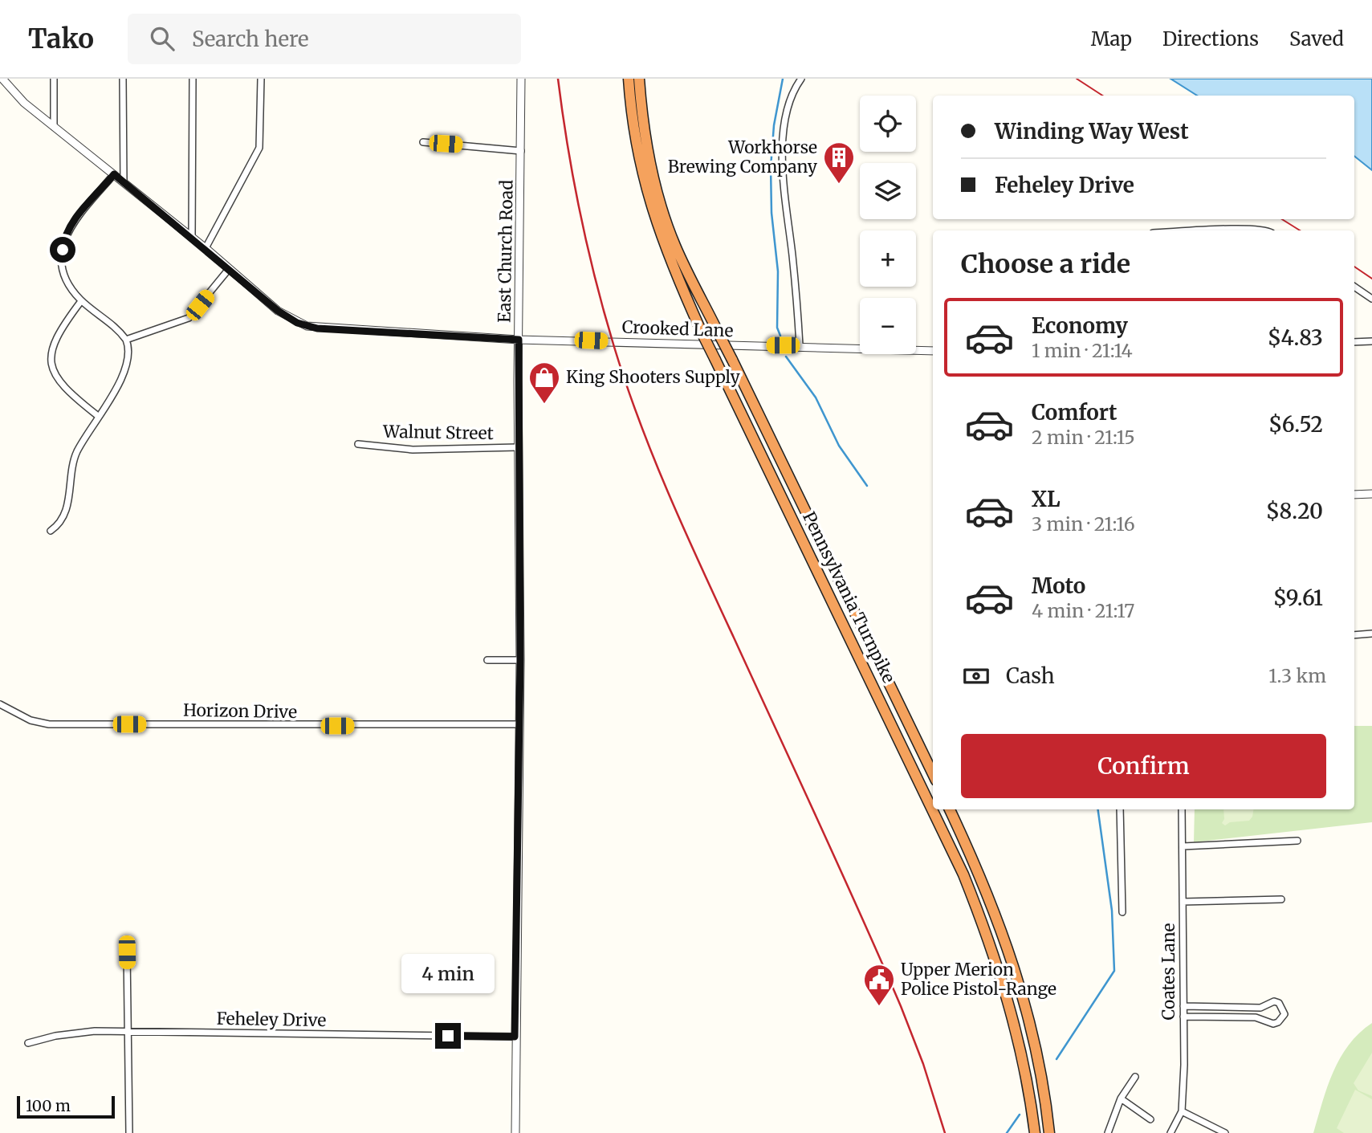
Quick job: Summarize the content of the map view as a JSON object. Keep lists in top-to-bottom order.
{
  "streets": {
    "highway": ["Pennsylvania Turnpike"],
    "street": [
      "East Church Road",
      "Crooked Lane",
      "Walnut Street",
      "Horizon Drive",
      "Coates Lane",
      "Feheley Drive"
    ]
  },
  "crossings": [
    ["East Church Road", "Crooked Lane"],
    ["East Church Road", "Walnut Street"],
    ["East Church Road", "Horizon Drive"],
    ["East Church Road", "Feheley Drive"]
  ],
  "places": {
    "building": ["Workhorse Brewing Company"],
    "shop": ["King Shooters Supply"],
    "public building": ["Upper Merion Police Pistol-Range"]
  },
  "scale_bar": "100 m",
  "page": {
    "header": "Tako",
    "search": "Search here",
    "nav": ["Map", "Directions", "Saved"],
    "map_buttons": ["+", "−"],
    "banner": ["Winding Way West", "Feheley Drive"],
    "heading": "Choose a ride",
    "list": [
      {
        "name": "Economy",
        "note": "1 min · 21:14",
        "value": "$4.83"
      },
      {
        "name": "Comfort",
        "note": "2 min · 21:15",
        "value": "$6.52"
      },
      {
        "name": "XL",
        "note": "3 min · 21:16",
        "value": "$8.20"
      },
      {
        "name": "Moto",
        "note": "4 min · 21:17",
        "value": "$9.61"
      }
    ],
    "pay": ["Cash", "1.3 km"],
    "buttons": "Confirm",
    "bubble": "4 min",
    "scale": "100 m"
  }
}
